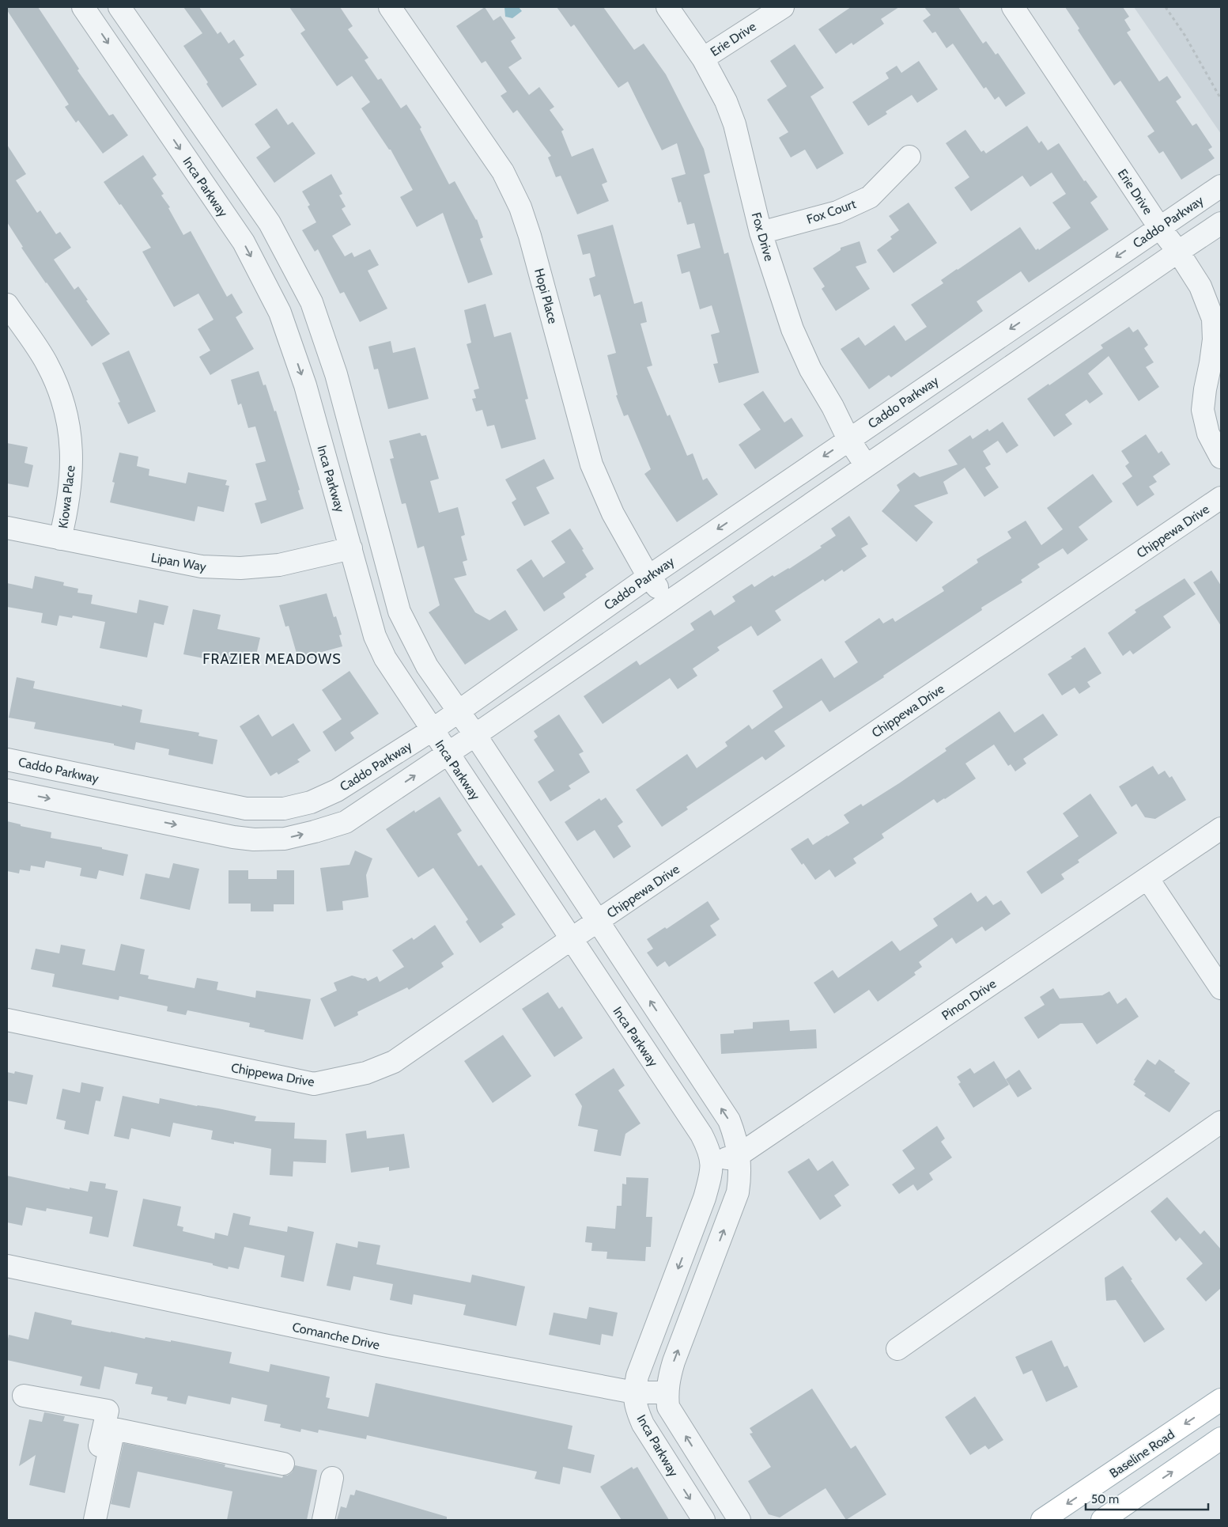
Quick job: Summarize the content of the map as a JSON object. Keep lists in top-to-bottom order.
{
  "streets": {
    "main road": ["Baseline Road"],
    "street": [
      "Erie Drive",
      "Inca Parkway",
      "Fox Court",
      "Caddo Parkway",
      "Fox Drive",
      "Hopi Place",
      "Kiowa Place",
      "Chippewa Drive",
      "Lipan Way",
      "Pinon Drive",
      "Comanche Drive"
    ]
  },
  "crossings": [
    ["Erie Drive", "Caddo Parkway"],
    ["Erie Drive", "Fox Drive"],
    ["Inca Parkway", "Caddo Parkway"],
    ["Inca Parkway", "Chippewa Drive"],
    ["Inca Parkway", "Lipan Way"],
    ["Inca Parkway", "Pinon Drive"],
    ["Inca Parkway", "Comanche Drive"],
    ["Fox Court", "Fox Drive"],
    ["Caddo Parkway", "Fox Drive"],
    ["Caddo Parkway", "Hopi Place"],
    ["Kiowa Place", "Lipan Way"]
  ],
  "districts": ["FRAZIER MEADOWS"],
  "scale_bar": "50 m"
}
